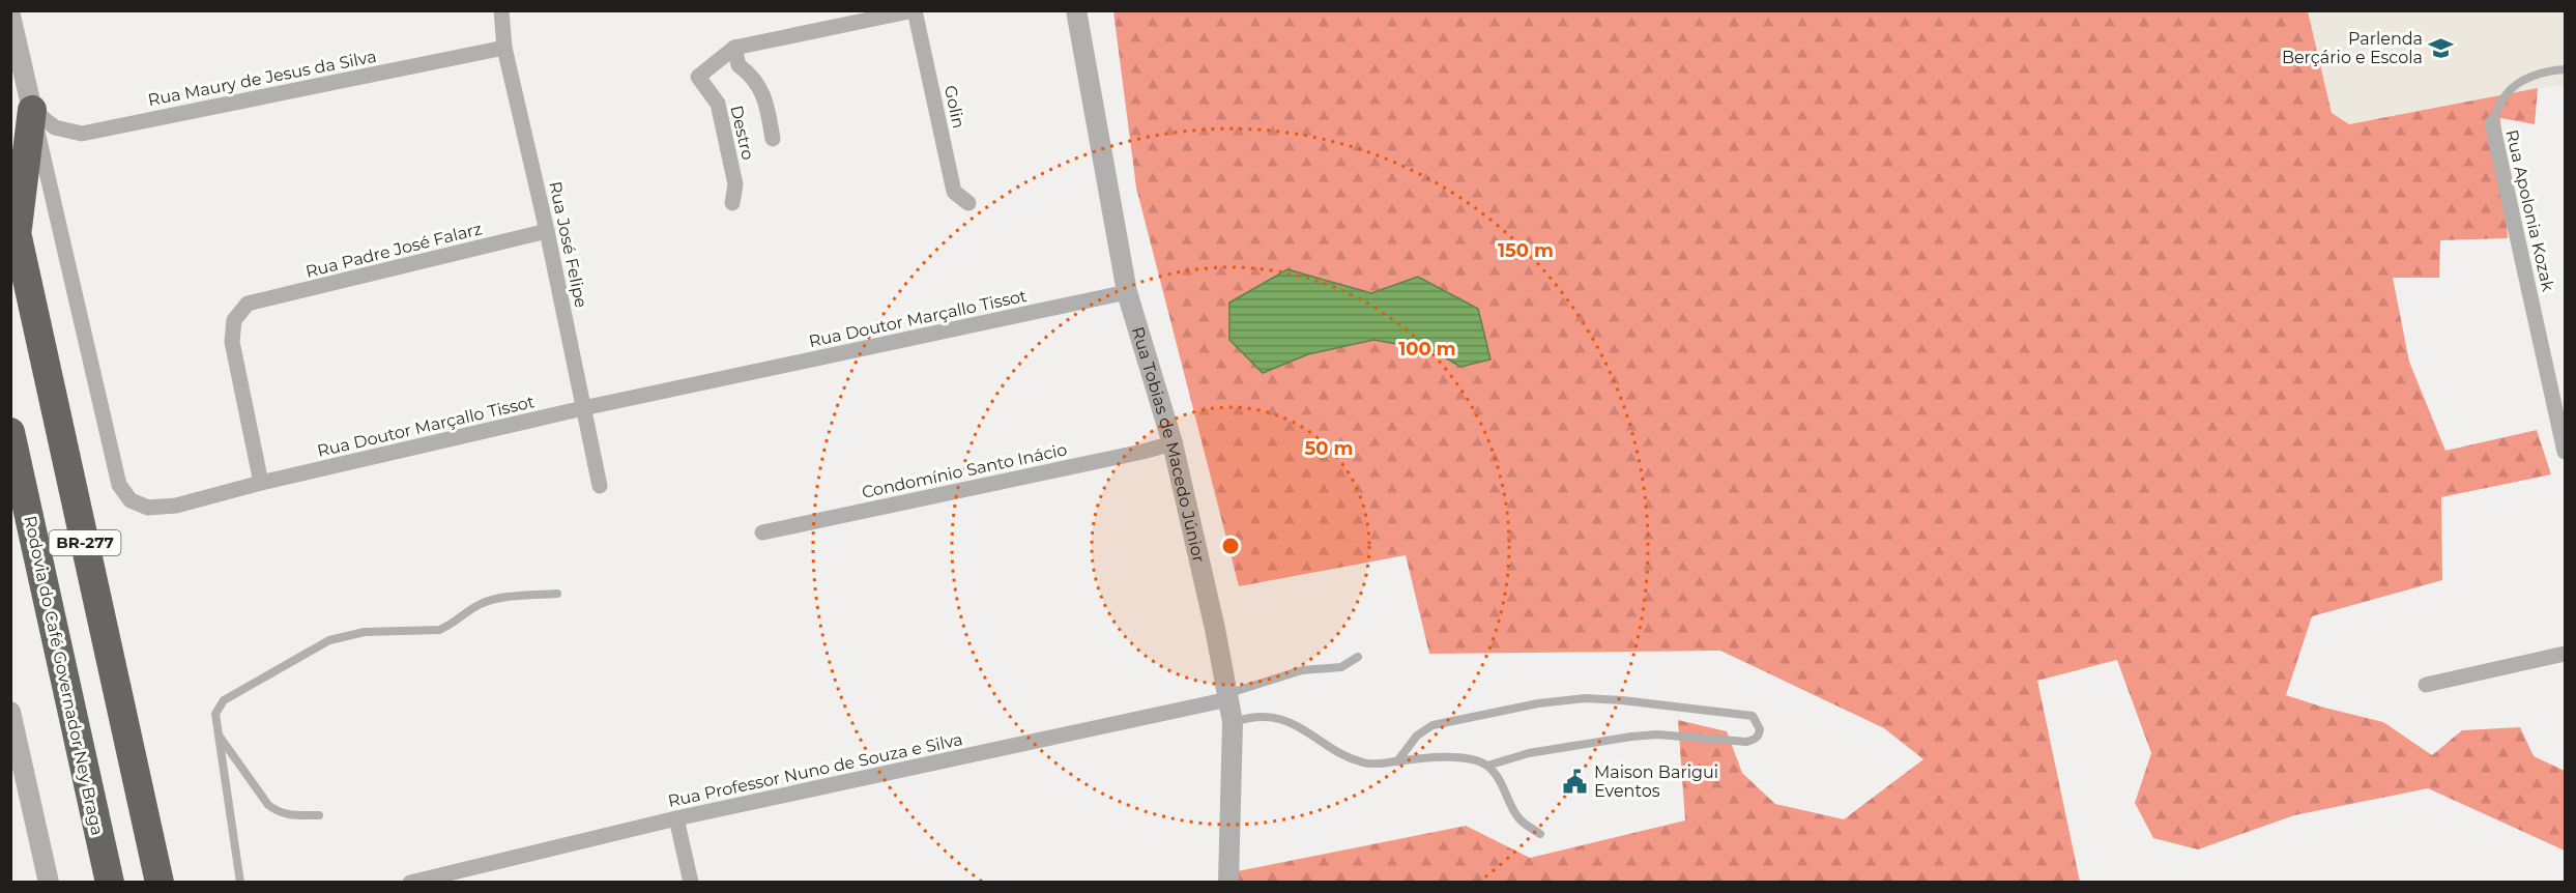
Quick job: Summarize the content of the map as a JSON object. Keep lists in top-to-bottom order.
{
  "streets": {
    "highway": ["BR-277", "Rodovia do Café Governador Ney Braga"],
    "street": [
      "Rua Maury de Jesus da Silva",
      "Golin",
      "Destro",
      "Rua Apolonia Kozak",
      "Rua José Felipe",
      "Rua Padre José Falarz",
      "Rua Doutor Marçallo Tissot",
      "Rua Tobias de Macedo Júnior",
      "Condomínio Santo Inácio",
      "Rua Professor Nuno de Souza e Silva"
    ]
  },
  "crossings": [
    ["Rua Maury de Jesus da Silva", "Rua José Felipe"],
    ["Rua Maury de Jesus da Silva", "Rua Doutor Marçallo Tissot"],
    ["Rua José Felipe", "Rua Padre José Falarz"],
    ["Rua José Felipe", "Rua Doutor Marçallo Tissot"],
    ["Rua Padre José Falarz", "Rua Doutor Marçallo Tissot"],
    ["Rua Doutor Marçallo Tissot", "Rua Tobias de Macedo Júnior"],
    ["Rua Tobias de Macedo Júnior", "Condomínio Santo Inácio"],
    ["Rua Tobias de Macedo Júnior", "Rua Professor Nuno de Souza e Silva"]
  ],
  "places": {
    "school or university": ["Parlenda Berçário e Escola"],
    "public building": ["Maison Barigui Eventos"]
  },
  "rings": ["150 m", "100 m", "50 m"]
}
